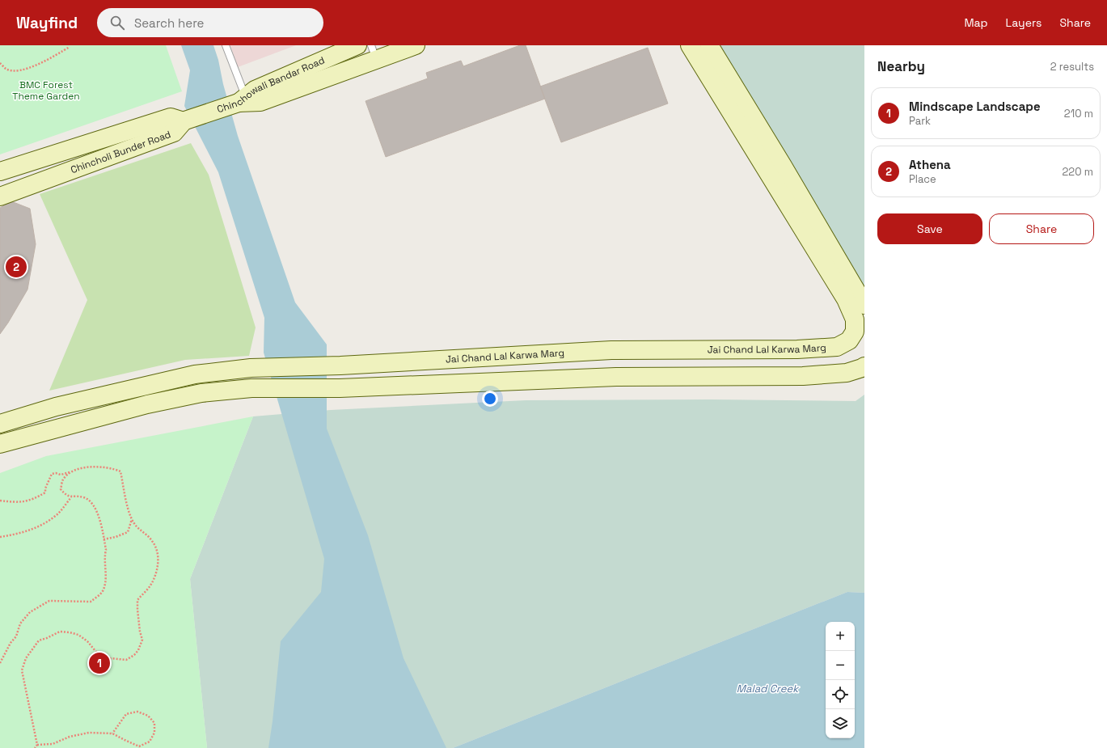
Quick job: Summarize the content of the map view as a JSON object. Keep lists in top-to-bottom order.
{
  "streets": {
    "street": ["Chinchowali Bandar Road", "Chincholi Bunder Road", "Jai Chand Lal Karwa Marg"]
  },
  "crossings": [
    ["Chinchowali Bandar Road", "Chincholi Bunder Road"]
  ],
  "water": ["Malad Creek"],
  "parks": ["BMC Forest Theme Garden"],
  "page": {
    "header": "Wayfind",
    "search": "Search here",
    "nav": ["Map", "Layers", "Share"],
    "heading": ["Nearby", "2 results"],
    "list": [
      {
        "mark": "1",
        "name": "Mindscape Landscape",
        "note": "Park",
        "value": "210 m"
      },
      {
        "mark": "2",
        "name": "Athena",
        "note": "Place",
        "value": "220 m"
      }
    ],
    "buttons": ["Save", "Share"],
    "pins": ["2", "1"],
    "map_buttons": ["+", "−"]
  }
}
